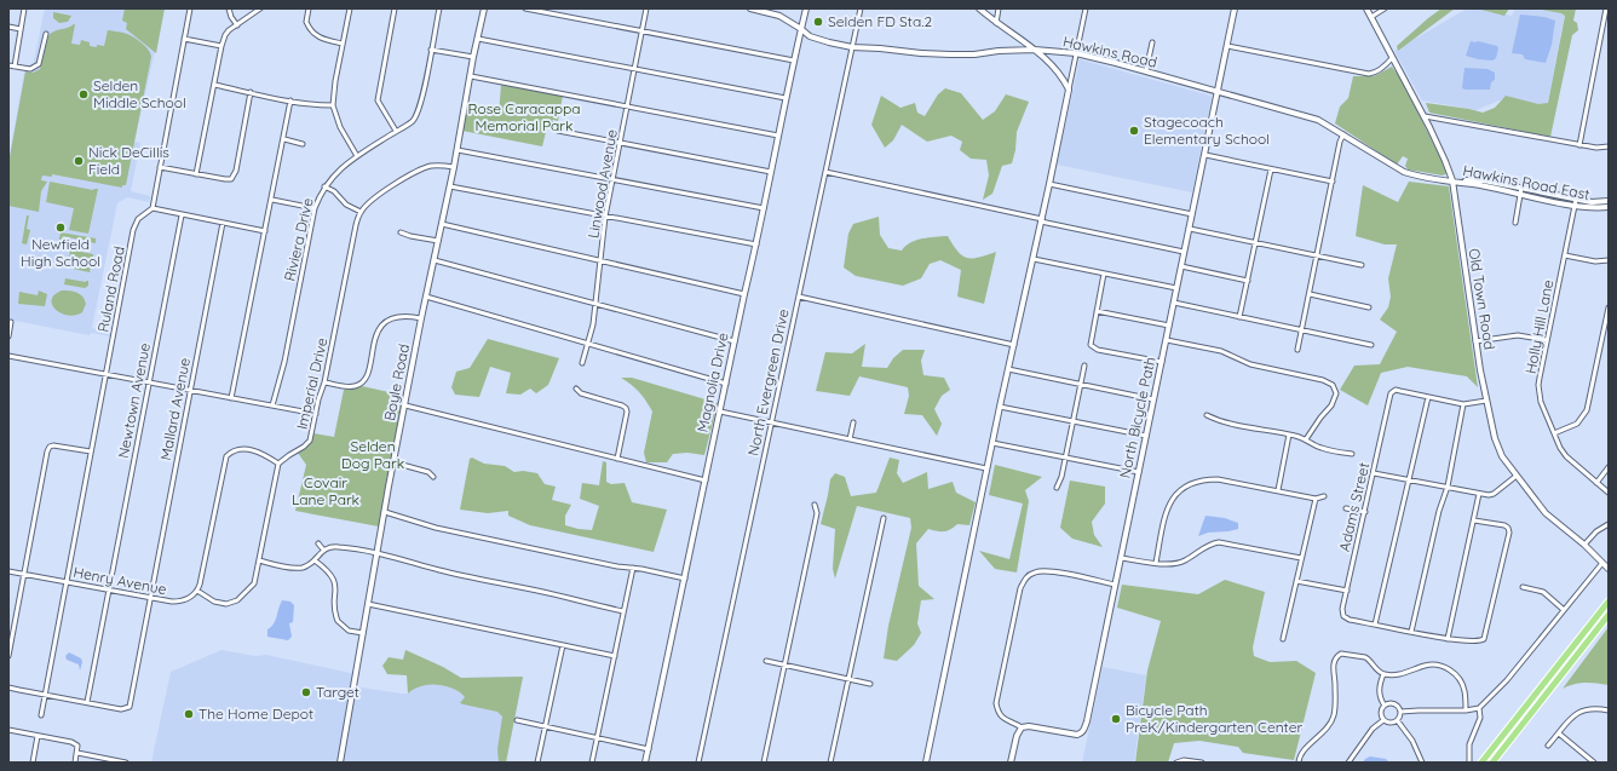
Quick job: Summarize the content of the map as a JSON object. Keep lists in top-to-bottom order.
{
  "streets": {
    "street": [
      "Hawkins Road",
      "Hawkins Road East",
      "Linwood Avenue",
      "Riviera Drive",
      "Ruland Road",
      "Old Town Road",
      "Holly Hill Lane",
      "Boyle Road",
      "Magnolia Drive",
      "North Evergreen Drive",
      "Imperial Drive",
      "Newtown Avenue",
      "Mallard Avenue",
      "North Bicycle Path",
      "Adams Street",
      "Henry Avenue"
    ]
  },
  "crossings": [
    ["Hawkins Road", "Hawkins Road East"],
    ["Hawkins Road", "Old Town Road"],
    ["Hawkins Road", "Magnolia Drive"],
    ["Hawkins Road", "North Evergreen Drive"],
    ["Hawkins Road", "North Bicycle Path"],
    ["Hawkins Road East", "Old Town Road"],
    ["Hawkins Road East", "Holly Hill Lane"],
    ["Ruland Road", "Henry Avenue"],
    ["Old Town Road", "Adams Street"],
    ["Boyle Road", "Imperial Drive"],
    ["Newtown Avenue", "Mallard Avenue"],
    ["Newtown Avenue", "Henry Avenue"],
    ["Mallard Avenue", "Henry Avenue"]
  ],
  "parks": ["Rose Caracappa Memorial Park", "Selden Dog Park", "Covair Lane Park"],
  "places": [
    "Selden FD Sta.2",
    "Selden Middle School",
    "Stagecoach Elementary School",
    "Nick DeCillis Field",
    "Newfield High School",
    "Target",
    "The Home Depot",
    "Bicycle Path PreK/Kindergarten Center"
  ]
}
